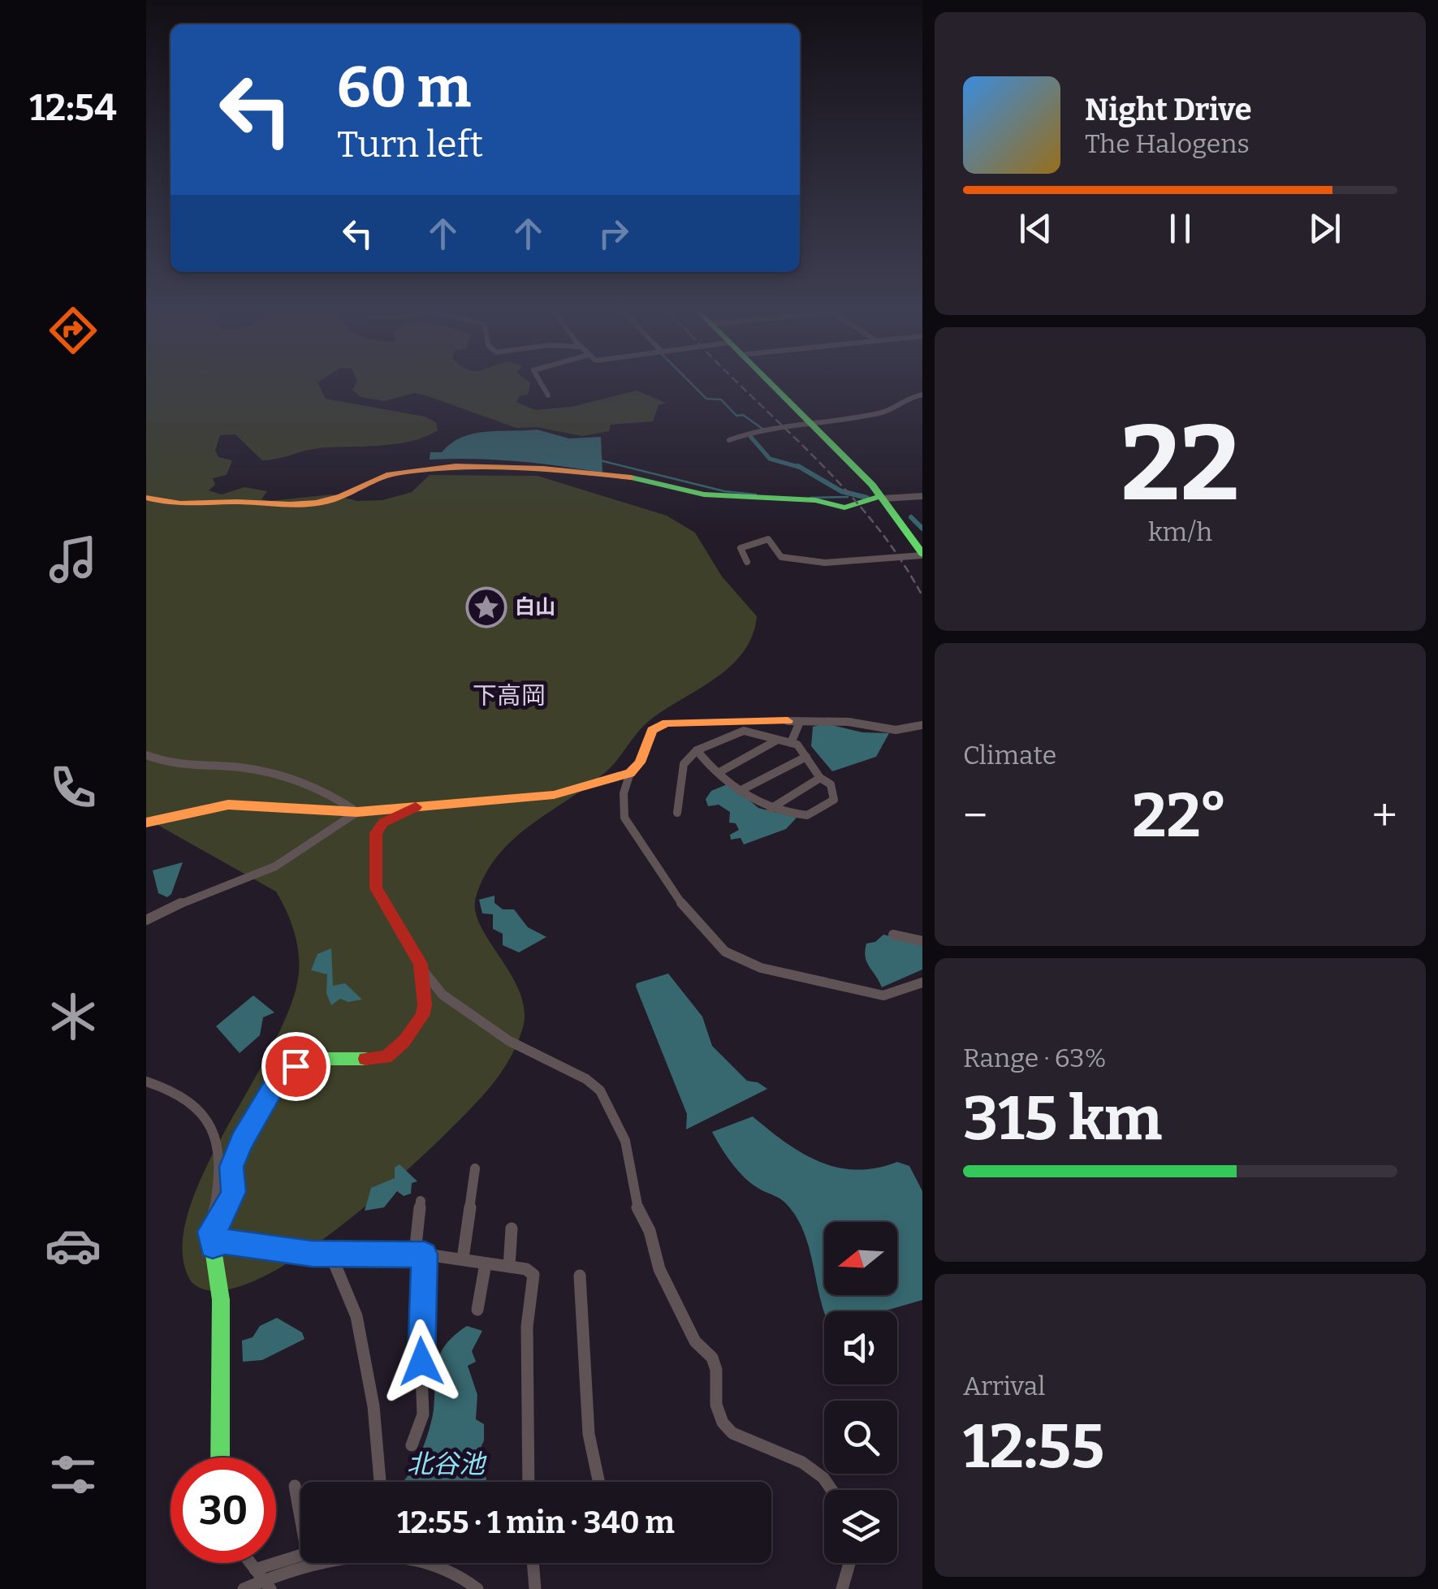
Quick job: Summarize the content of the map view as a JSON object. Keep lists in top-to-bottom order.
{
  "districts": ["下高岡"],
  "water": ["北谷池"],
  "places": {
    "place": ["白山"]
  },
  "north": "left",
  "page": {
    "tabs": "12:54",
    "turn": ["60 m", "Turn left"],
    "song": ["Night Drive", "The Halogens"],
    "tile": [
      ["22", "km/h"],
      "Climate",
      ["Range · 63%", "315 km"],
      ["Arrival", "12:55"]
    ],
    "heat": ["−", "22°", "+"],
    "limit": "30",
    "trip": "12:55 · 1 min · 340 m"
  }
}
